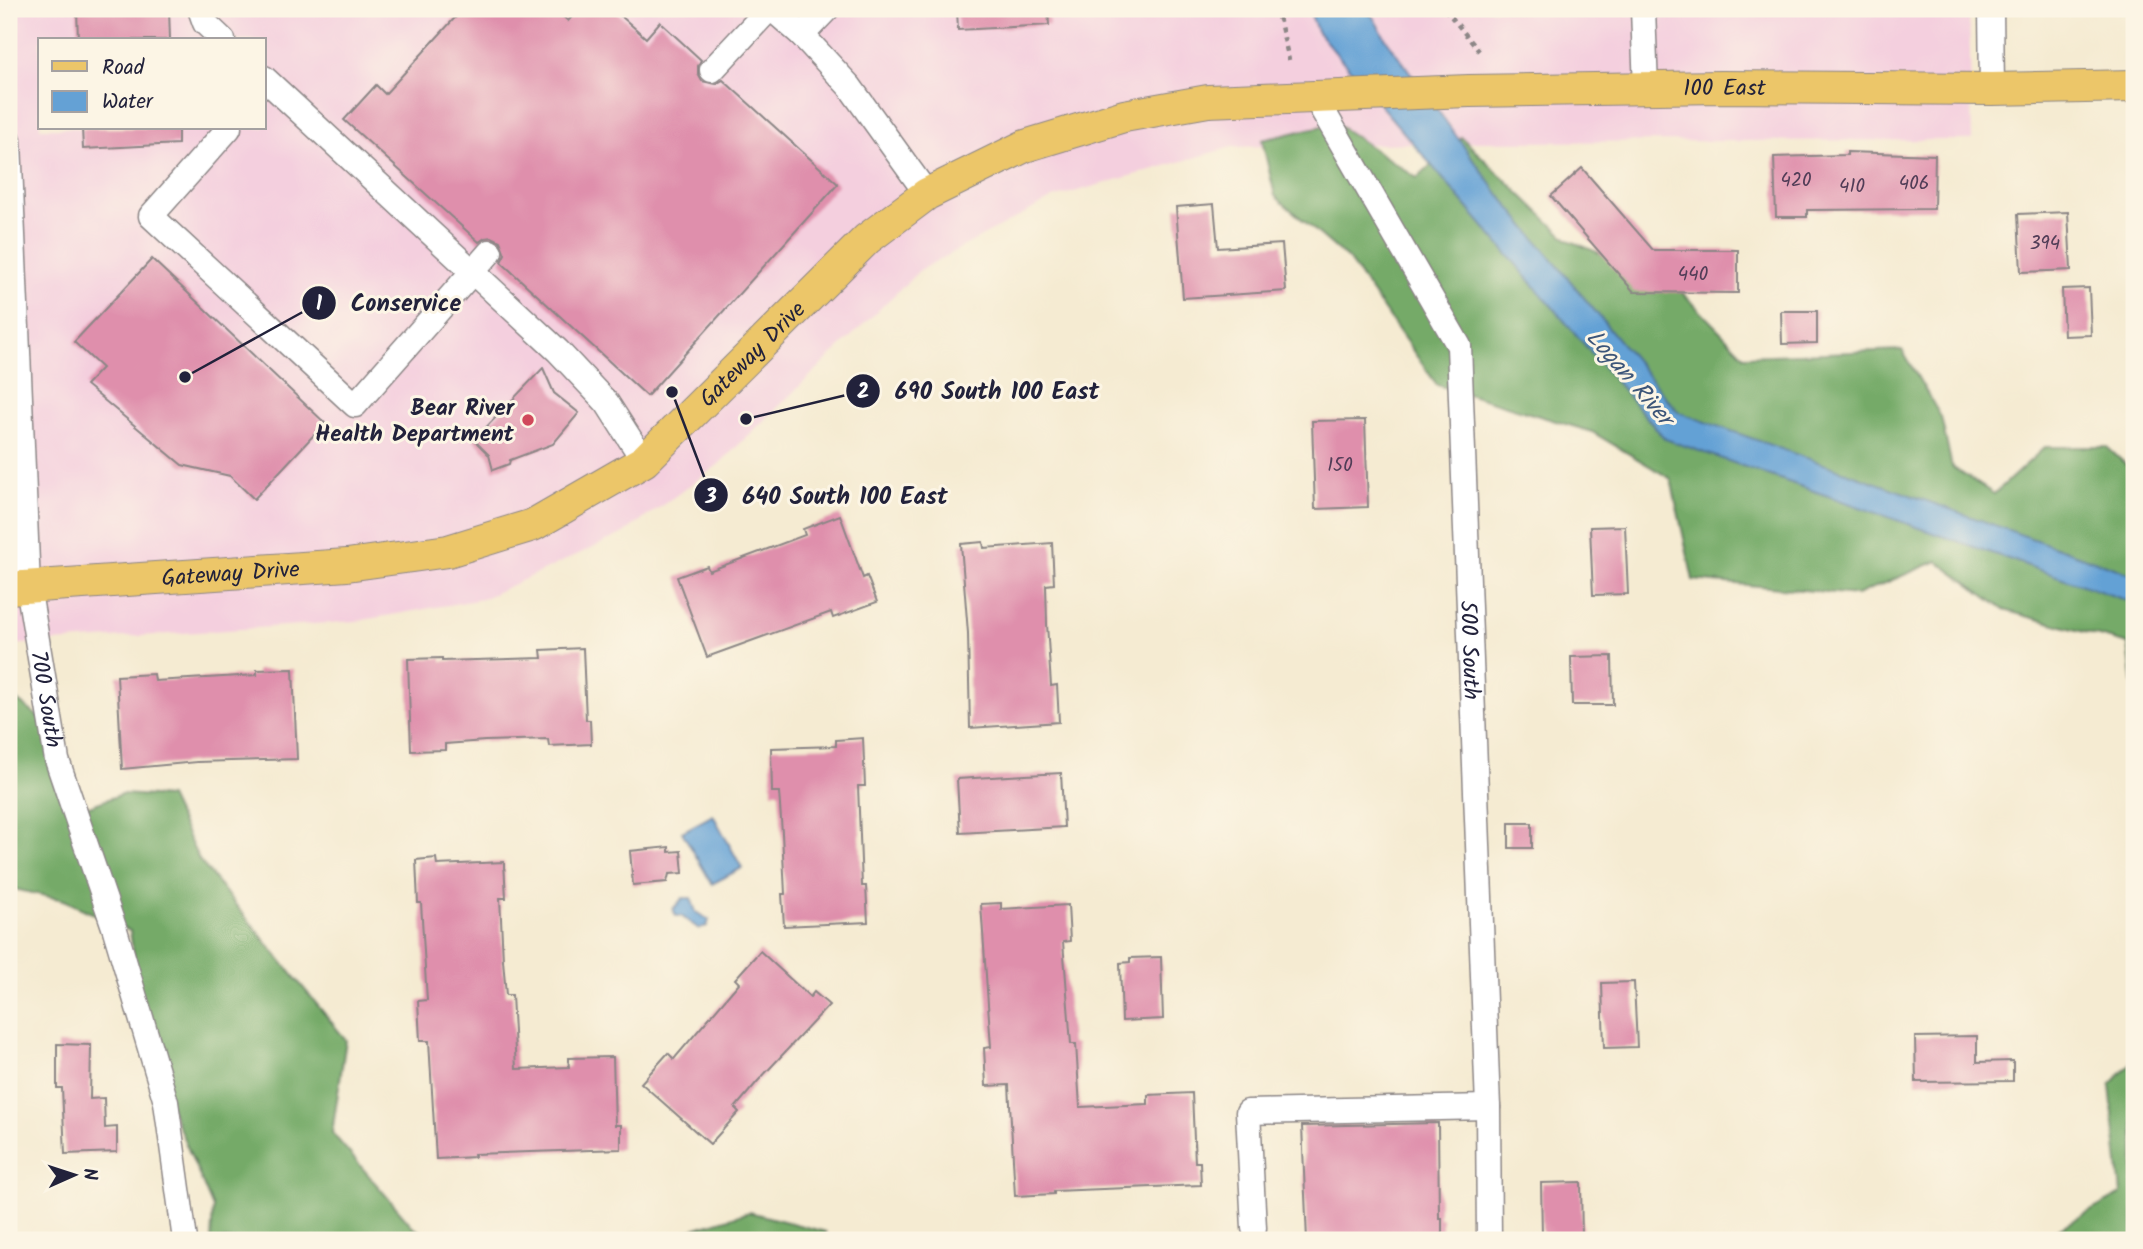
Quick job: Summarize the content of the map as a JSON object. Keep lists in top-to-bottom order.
{
  "streets": {
    "main road": ["100 East", "Gateway Drive"],
    "street": ["500 South", "700 South"]
  },
  "crossings": [
    ["100 East", "Gateway Drive"],
    ["100 East", "500 South"],
    ["Gateway Drive", "500 South"],
    ["Gateway Drive", "700 South"]
  ],
  "water": ["Logan River"],
  "places": [
    "Conservice",
    "640 South 100 East",
    "690 South 100 East",
    "Bear River Health Department"
  ],
  "house_numbers": [
    "420",
    "406",
    "410",
    "394",
    "440",
    "150"
  ],
  "legend": ["Road", "Water"],
  "north": "right"
}
